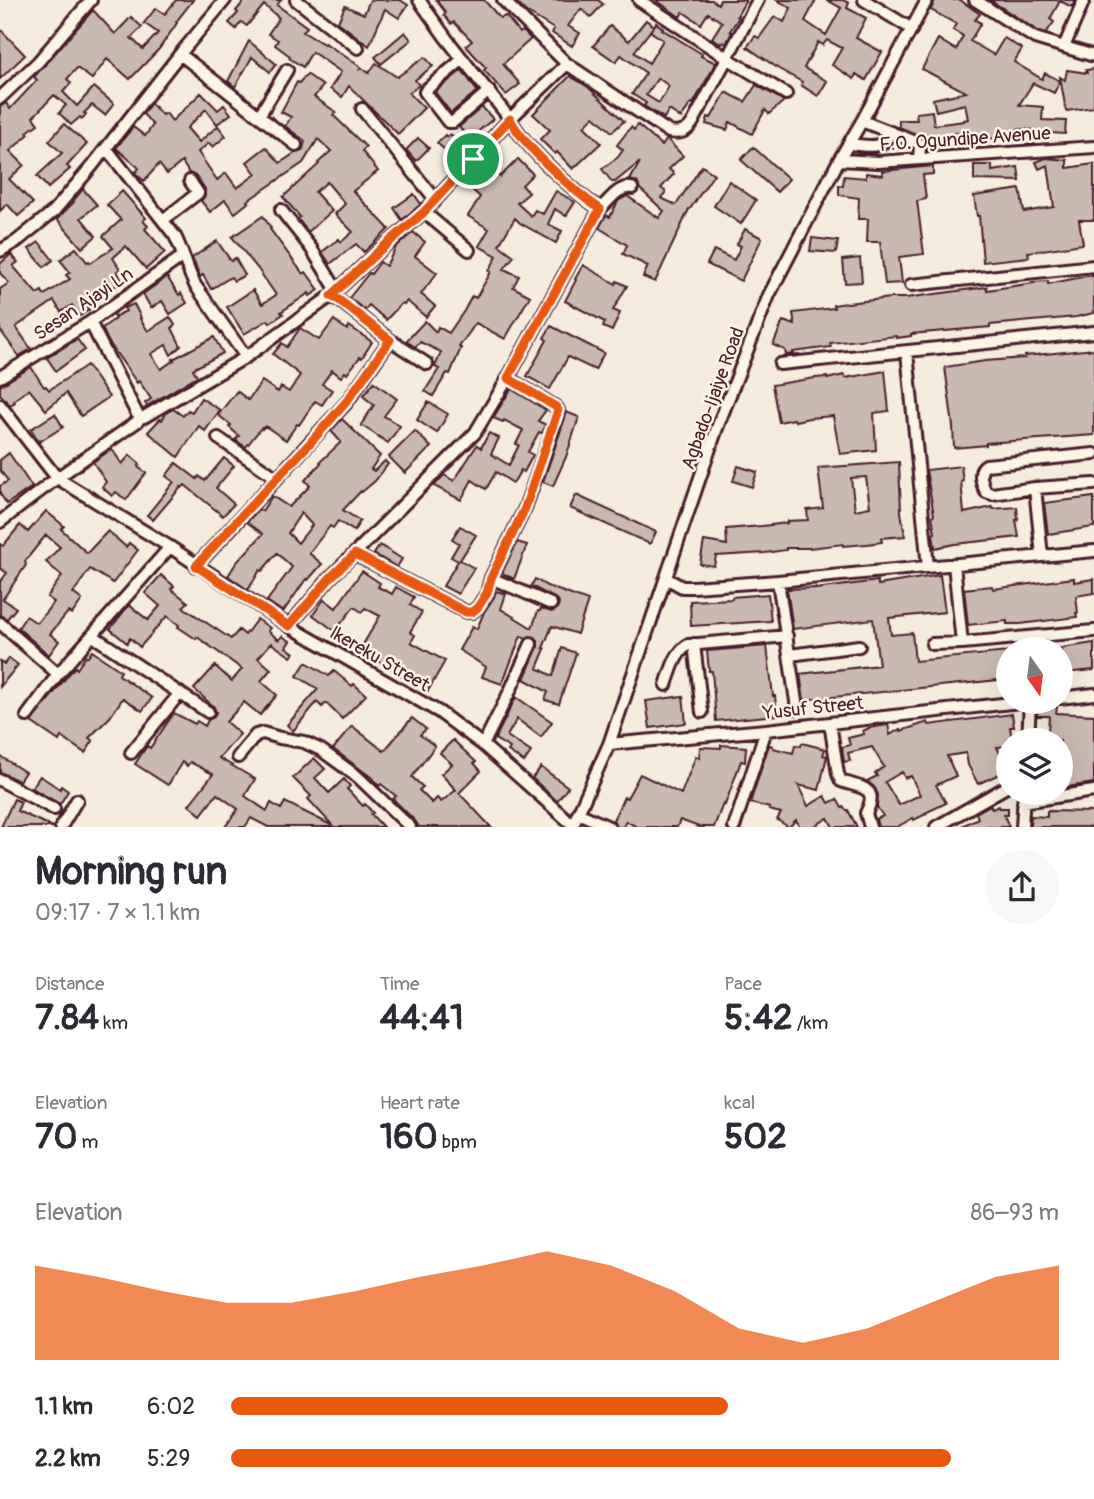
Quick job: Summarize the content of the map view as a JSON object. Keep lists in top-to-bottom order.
{
  "streets": {
    "street": [
      "F.O. Ogundipe Avenue",
      "Sesan Ajayi Ln",
      "Agbado-Ijaiye Road",
      "Ikereku Street",
      "Yusuf Street"
    ]
  },
  "crossings": [
    ["F.O. Ogundipe Avenue", "Agbado-Ijaiye Road"],
    ["Agbado-Ijaiye Road", "Ikereku Street"],
    ["Agbado-Ijaiye Road", "Yusuf Street"]
  ],
  "north": "bottom",
  "page": {
    "heading": ["Morning run", "09:17 · 7 × 1.1 km"],
    "stats": [
      ["Distance", "7.84 km"],
      ["Time", "44:41"],
      ["Pace", "5:42 /km"],
      ["Elevation", "70 m"],
      ["Heart rate", "160 bpm"],
      ["kcal", "502"]
    ],
    "chart": ["Elevation", "86–93 m"],
    "list": [
      {
        "name": "1.1 km",
        "note": "6:02"
      },
      {
        "name": "2.2 km",
        "note": "5:29"
      }
    ]
  }
}
